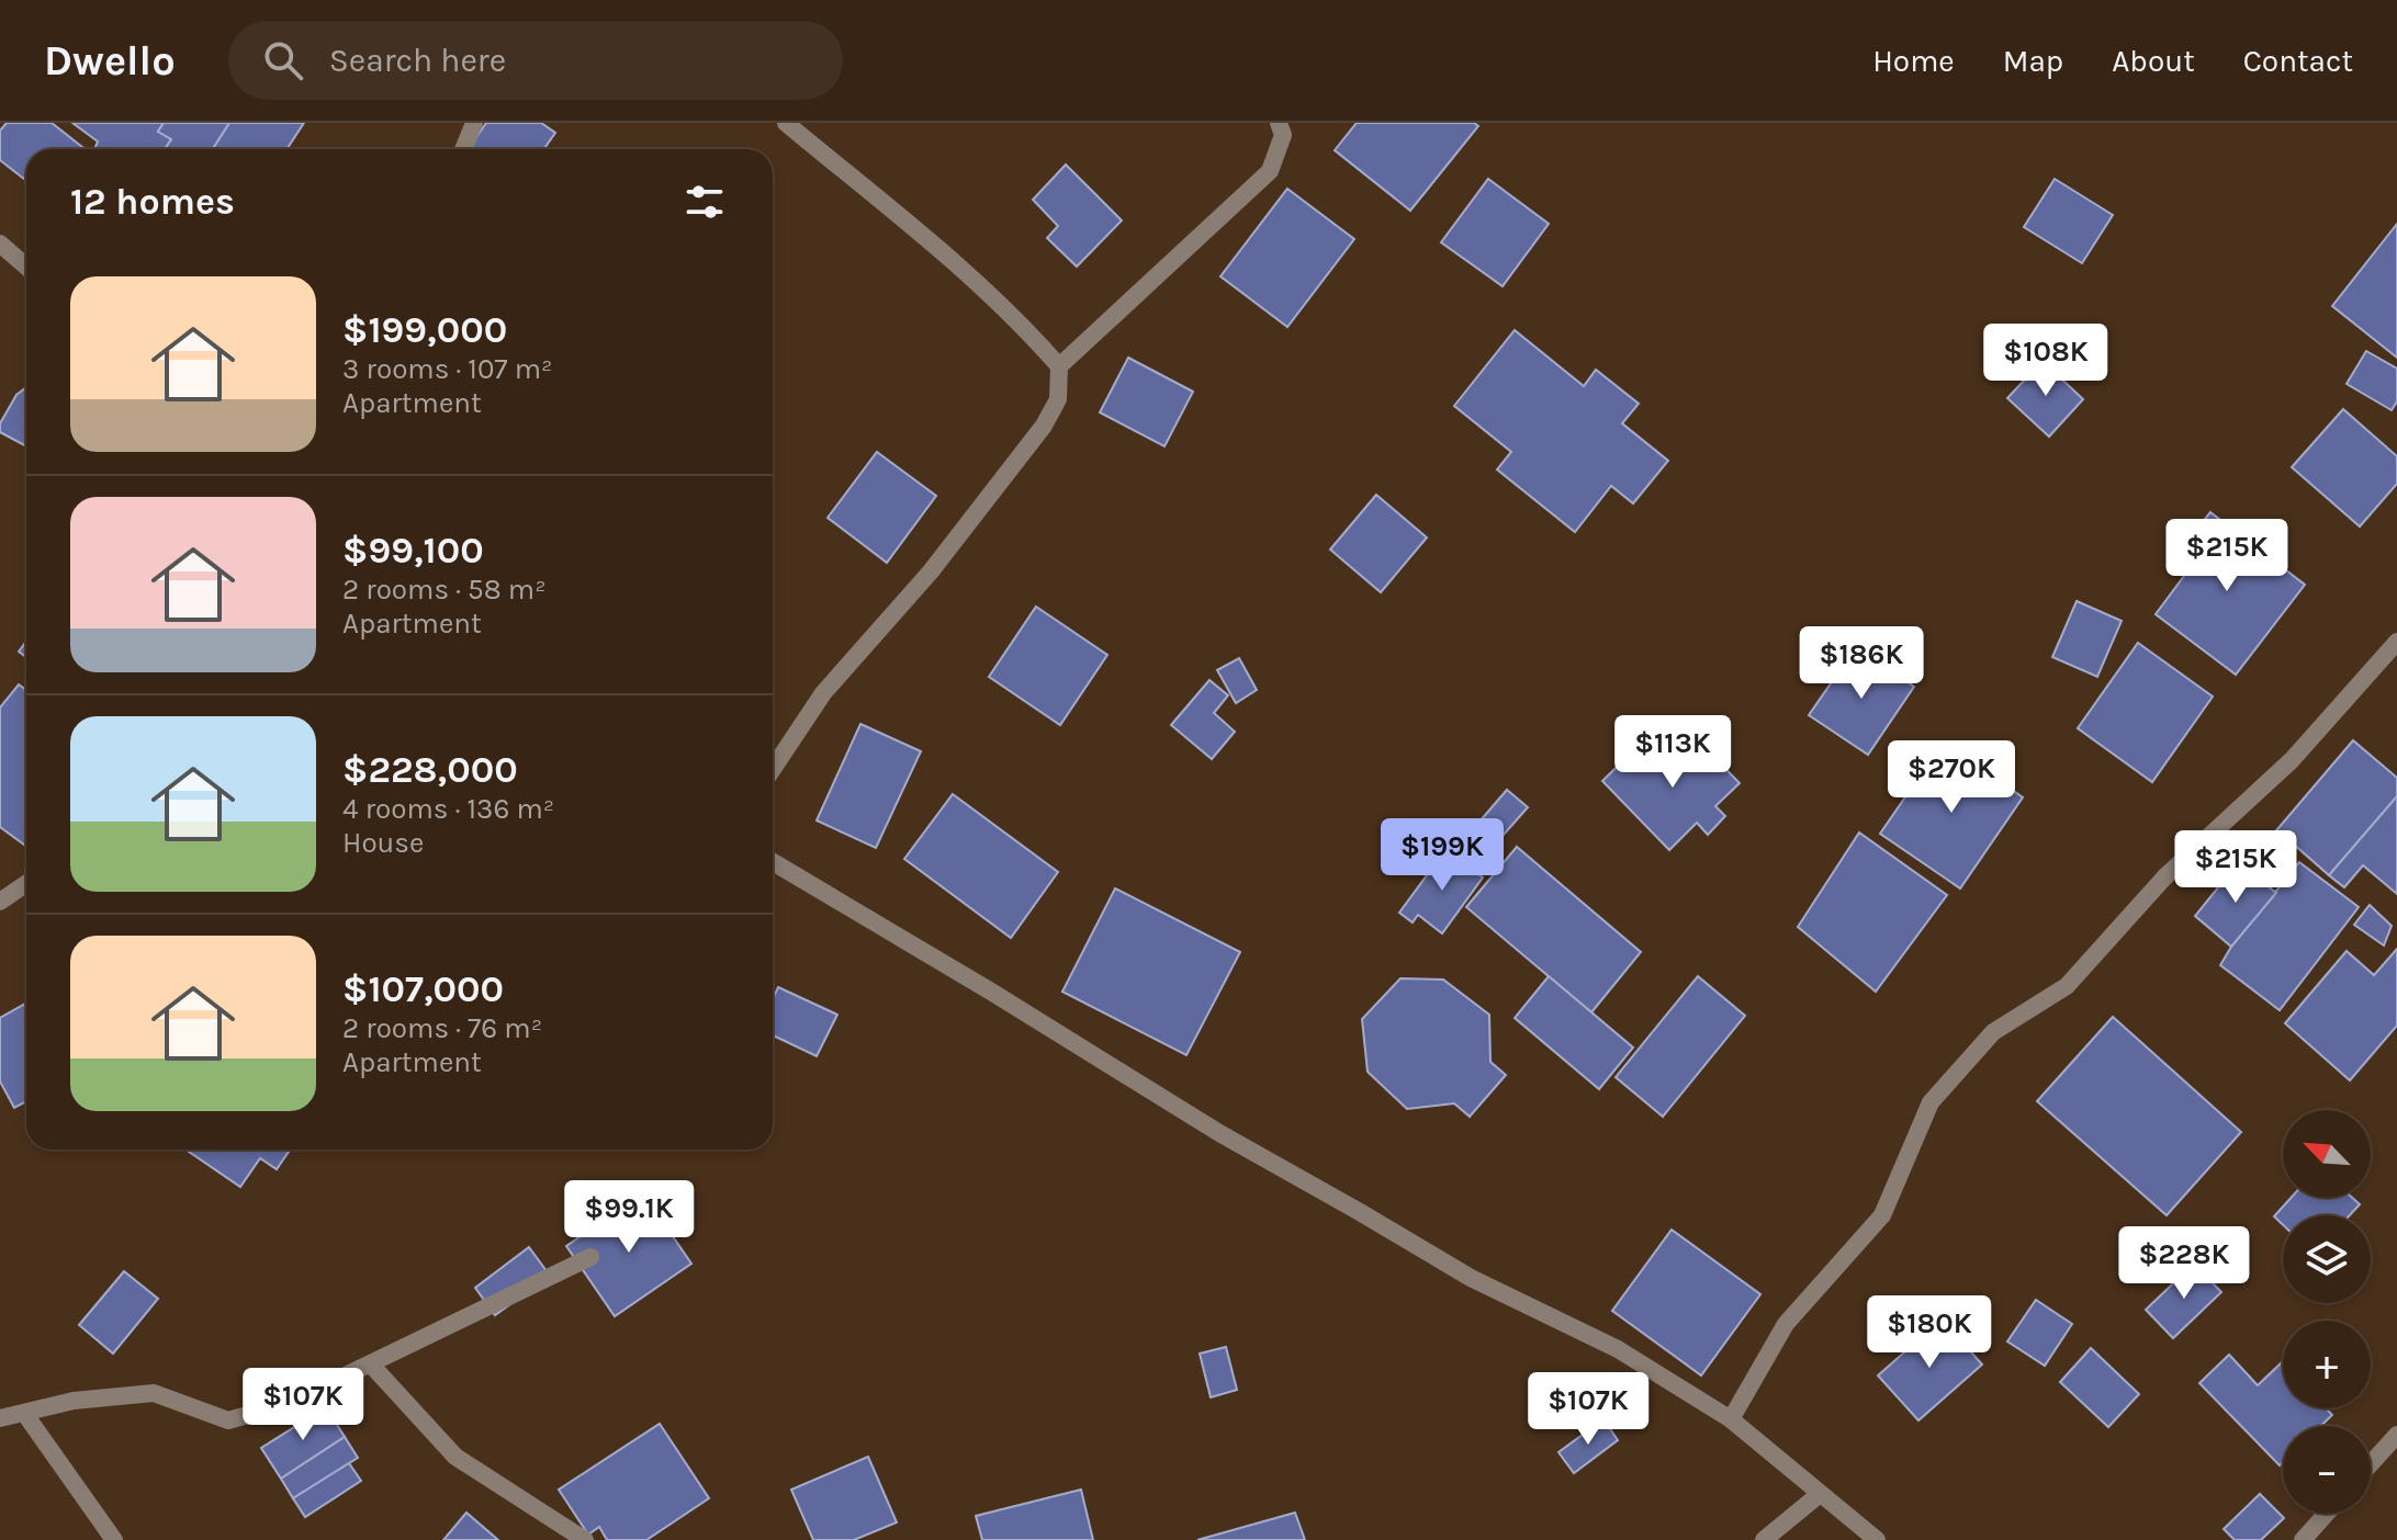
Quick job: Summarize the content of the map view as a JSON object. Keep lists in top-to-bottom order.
{
  "north": "top left",
  "page": {
    "header": "Dwello",
    "search": "Search here",
    "nav": [
      "Home",
      "Map",
      "About",
      "Contact"
    ],
    "heading": "12 homes",
    "list": [
      {
        "name": "$199,000",
        "note": "3 rooms · 107 m² · Apartment"
      },
      {
        "name": "$99,100",
        "note": "2 rooms · 58 m² · Apartment"
      },
      {
        "name": "$228,000",
        "note": "4 rooms · 136 m² · House"
      },
      {
        "name": "$107,000",
        "note": "2 rooms · 76 m² · Apartment"
      }
    ],
    "price": [
      "$108K",
      "$215K",
      "$186K",
      "$113K",
      "$270K",
      "$199K",
      "$215K",
      "$99.1K",
      "$228K",
      "$180K",
      "$107K",
      "$107K"
    ],
    "map_buttons": ["+", "−"]
  }
}
